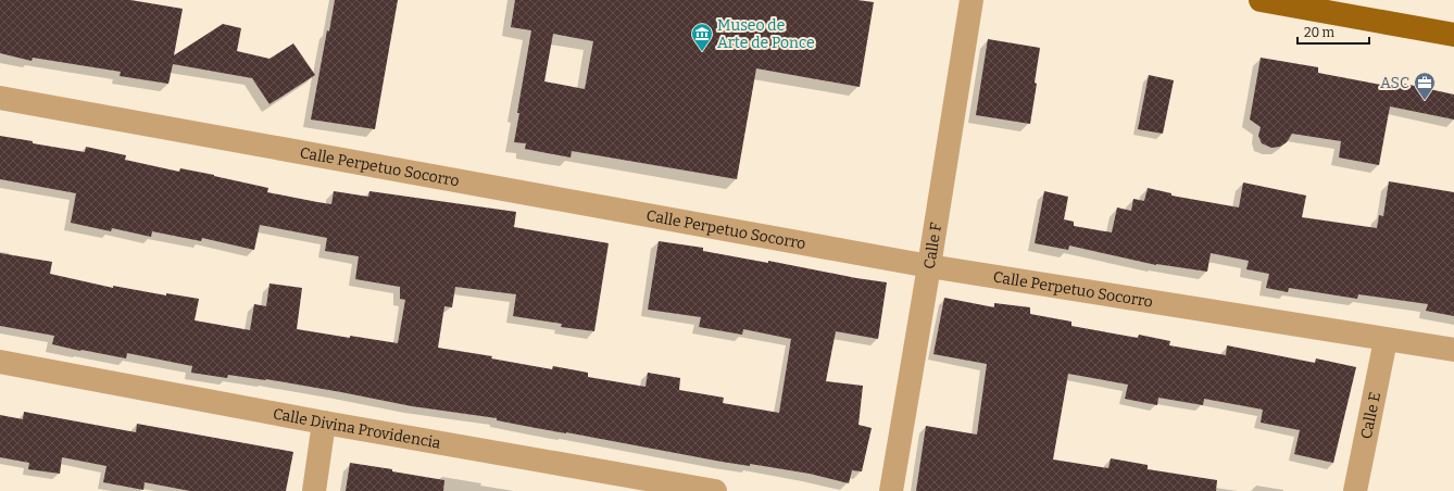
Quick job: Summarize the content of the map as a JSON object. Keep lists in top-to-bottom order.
{
  "streets": {
    "street": [
      "Calle Perpetuo Socorro",
      "Calle F",
      "Calle E",
      "Calle Divina Providencia"
    ]
  },
  "crossings": [
    ["Calle Perpetuo Socorro", "Calle F"],
    ["Calle Perpetuo Socorro", "Calle E"]
  ],
  "places": {
    "museum": ["Museo de Arte de Ponce"],
    "office": ["ASC"]
  },
  "scale_bar": "20 m"
}
